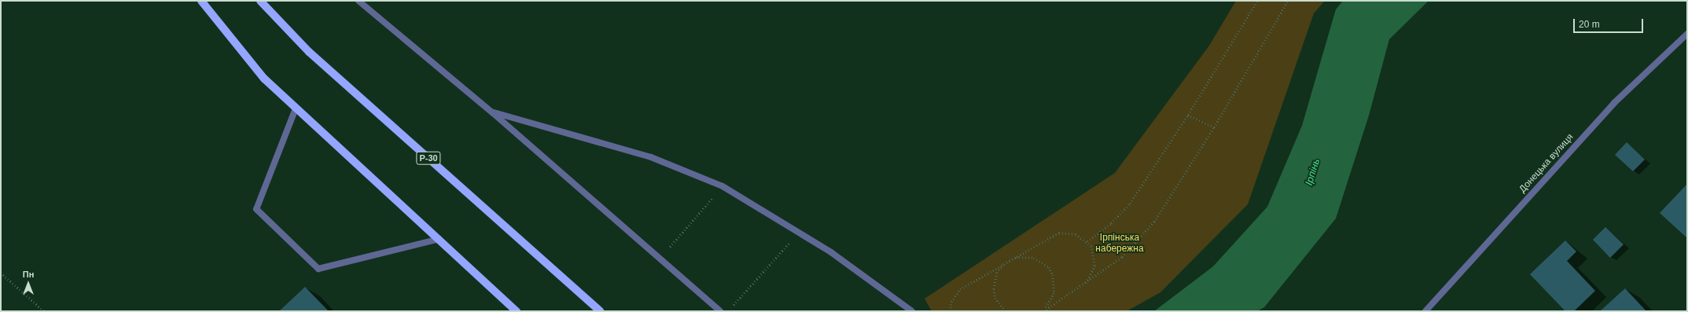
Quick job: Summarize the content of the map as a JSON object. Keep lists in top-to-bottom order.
{
  "streets": {
    "main road": ["Р-30"],
    "street": ["Донецька вулиця"]
  },
  "water": ["Ірпінь"],
  "parks": ["Ірпінська набережна"],
  "scale_bar": "20 m",
  "north": "top"
}
